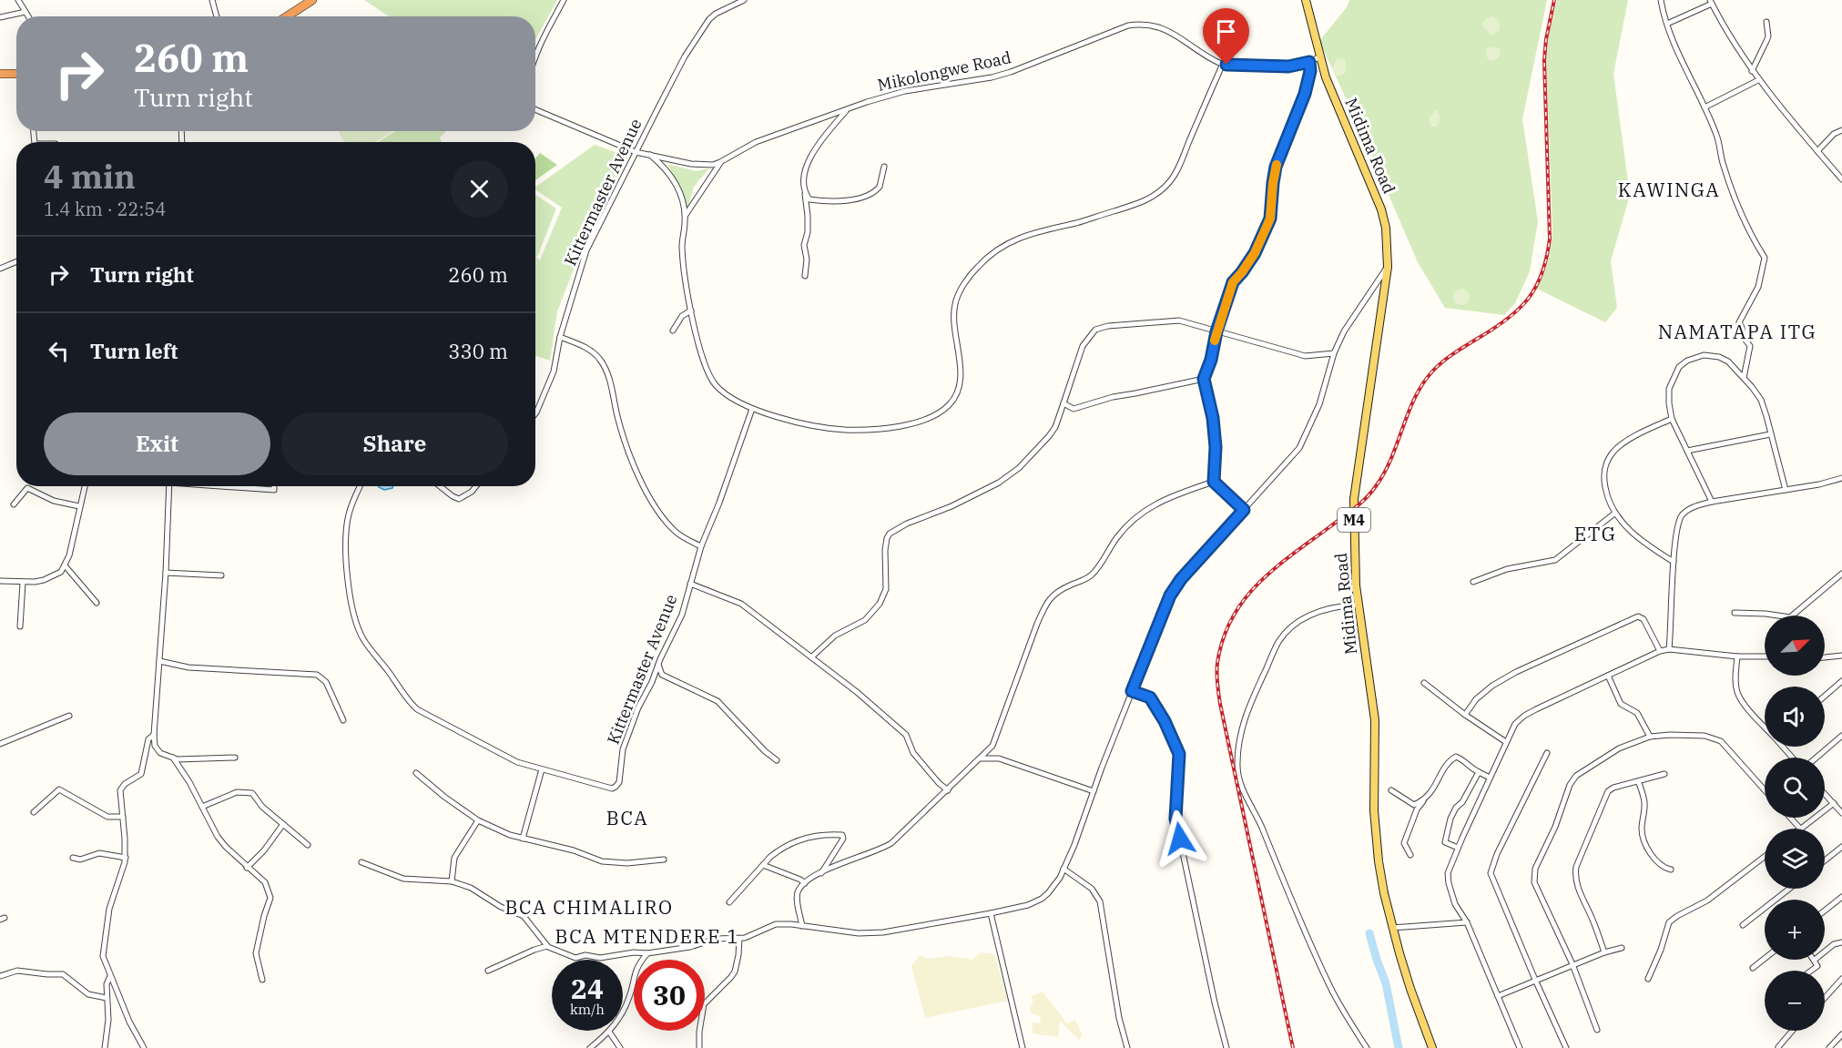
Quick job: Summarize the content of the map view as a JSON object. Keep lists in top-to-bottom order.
{
  "streets": {
    "main road": ["Midima Road", "M4"],
    "street": ["Mikolongwe Road", "Kittermaster Avenue"]
  },
  "crossings": [
    ["Mikolongwe Road", "Midima Road"],
    ["Mikolongwe Road", "Kittermaster Avenue"]
  ],
  "districts": [
    "KAWINGA",
    "NAMATAPA ITG",
    "ETG",
    "BCA",
    "BCA CHIMALIRO",
    "BCA MTENDERE 1"
  ],
  "north": "top right",
  "page": {
    "turn": ["260 m", "Turn right"],
    "heading": ["4 min", "1.4 km · 22:54"],
    "list": [
      {
        "name": "Turn right",
        "value": "260 m"
      },
      {
        "name": "Turn left",
        "value": "330 m"
      }
    ],
    "buttons": ["Exit", "Share"],
    "map_buttons": ["+", "−"],
    "speed": "24 km/h",
    "limit": "30"
  }
}
